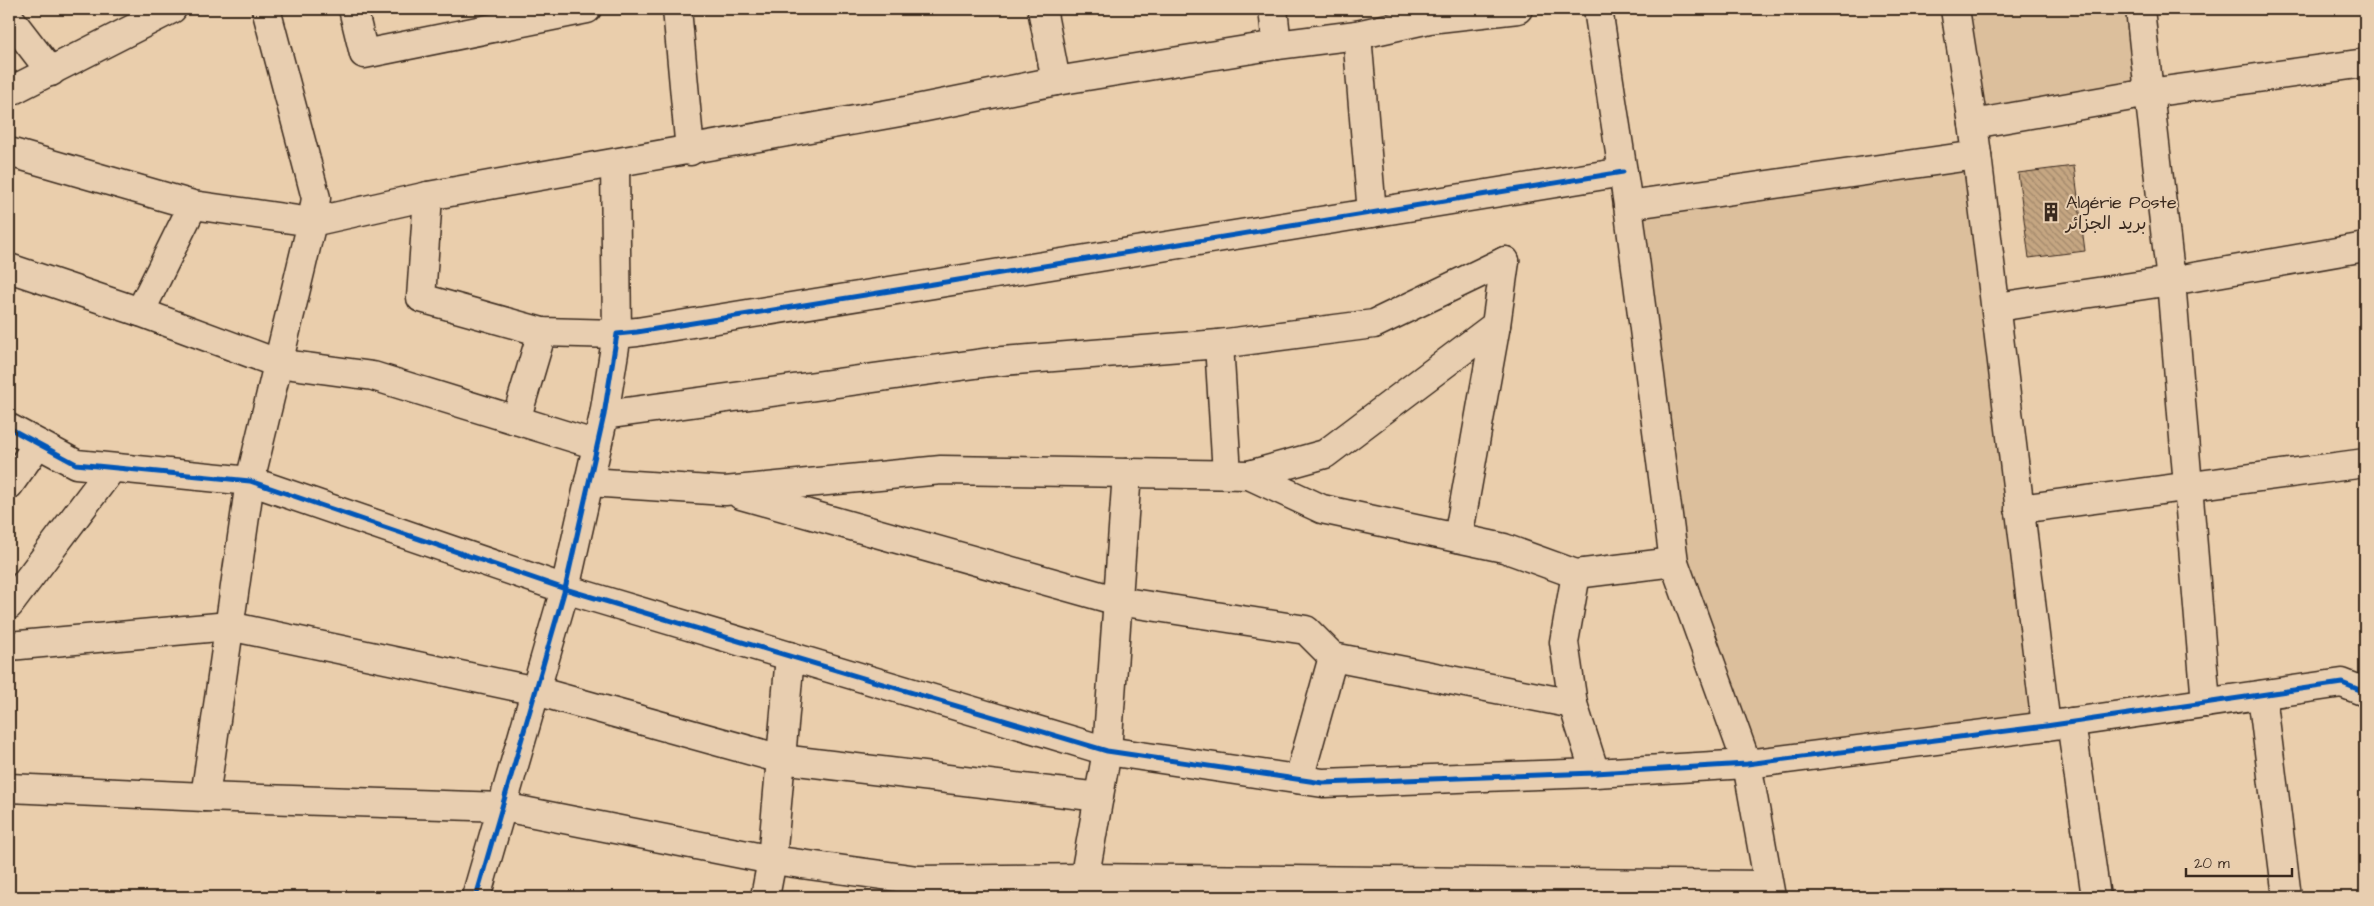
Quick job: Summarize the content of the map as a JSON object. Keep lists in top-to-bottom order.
{
  "places": {
    "building": ["Algérie Poste بريد الجزائر"]
  },
  "scale_bar": "20 m"
}
